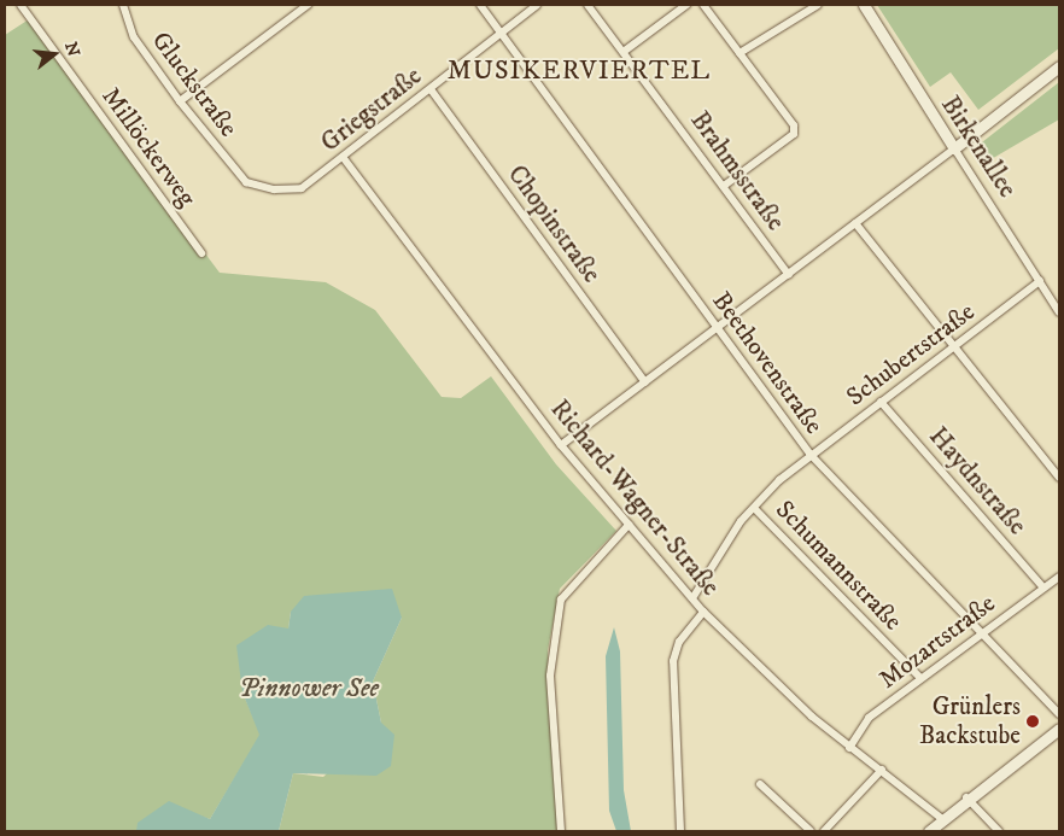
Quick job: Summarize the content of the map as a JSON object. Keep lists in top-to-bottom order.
{
  "streets": {
    "street": [
      "Gluckstraße",
      "Griegstraße",
      "Millöckerweg",
      "Birkenallee",
      "Brahmsstraße",
      "Chopinstraße",
      "Schubertstraße",
      "Beethovenstraße",
      "Haydnstraße",
      "Richard-Wagner-Straße",
      "Schumannstraße",
      "Mozartstraße"
    ]
  },
  "crossings": [
    ["Gluckstraße", "Griegstraße"],
    ["Griegstraße", "Chopinstraße"],
    ["Griegstraße", "Beethovenstraße"],
    ["Griegstraße", "Richard-Wagner-Straße"],
    ["Birkenallee", "Schubertstraße"],
    ["Schubertstraße", "Beethovenstraße"],
    ["Schubertstraße", "Haydnstraße"],
    ["Schubertstraße", "Richard-Wagner-Straße"],
    ["Schubertstraße", "Schumannstraße"],
    ["Beethovenstraße", "Mozartstraße"],
    ["Haydnstraße", "Mozartstraße"],
    ["Richard-Wagner-Straße", "Mozartstraße"],
    ["Schumannstraße", "Mozartstraße"]
  ],
  "districts": ["MUSIKERVIERTEL"],
  "water": ["Pinnower See"],
  "places": ["Grünlers Backstube"],
  "north": "right"
}
